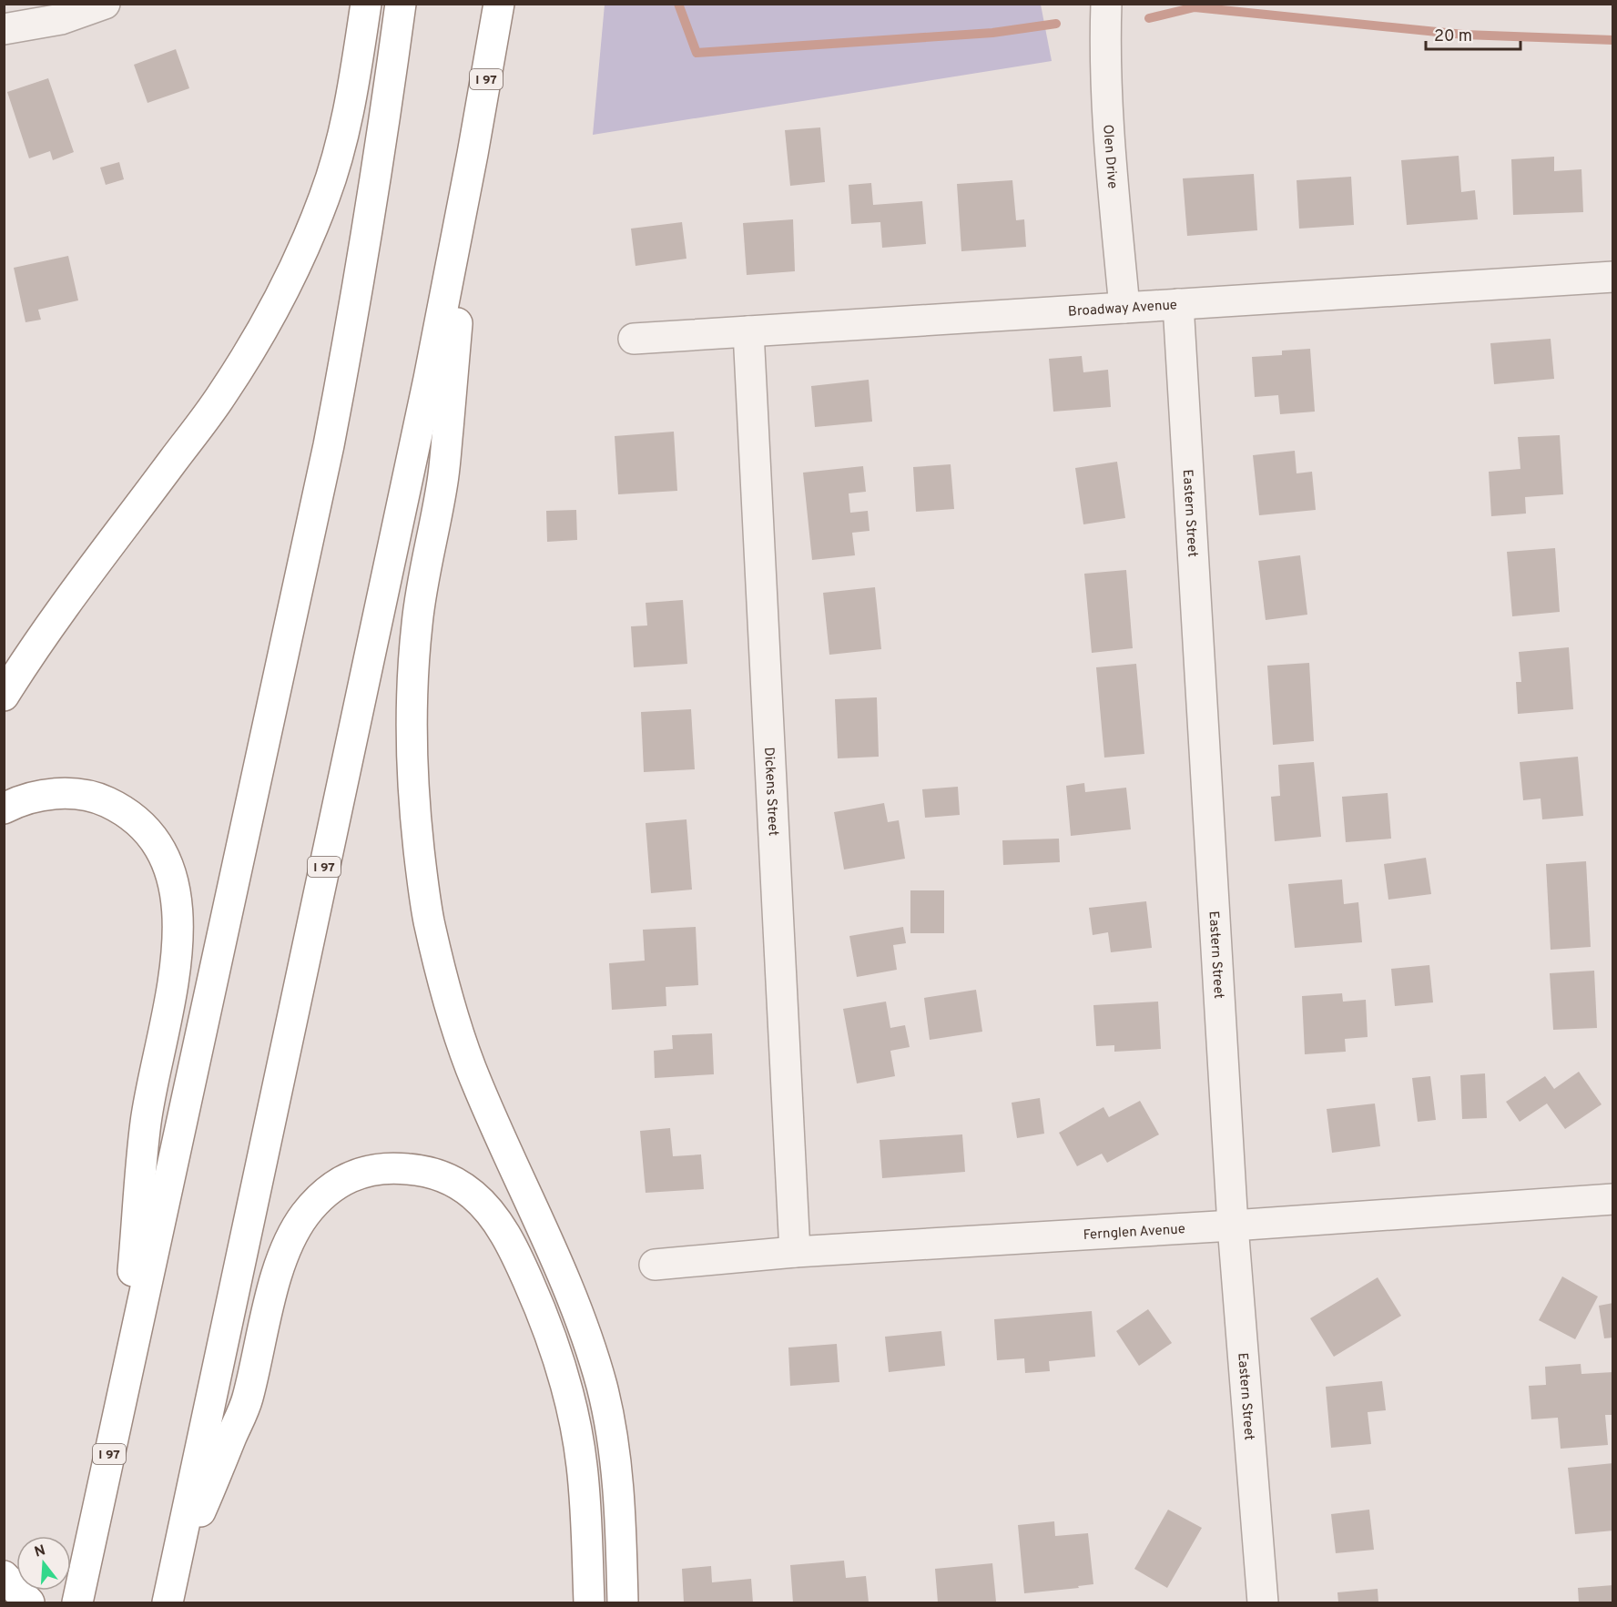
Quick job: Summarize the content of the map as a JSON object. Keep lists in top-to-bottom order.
{
  "streets": {
    "highway": ["I 97"],
    "street": [
      "Olen Drive",
      "Broadway Avenue",
      "Eastern Street",
      "Dickens Street",
      "Fernglen Avenue"
    ]
  },
  "crossings": [
    ["Olen Drive", "Broadway Avenue"],
    ["Broadway Avenue", "Eastern Street"],
    ["Broadway Avenue", "Dickens Street"],
    ["Eastern Street", "Fernglen Avenue"],
    ["Dickens Street", "Fernglen Avenue"]
  ],
  "scale_bar": "20 m",
  "north": "top"
}
